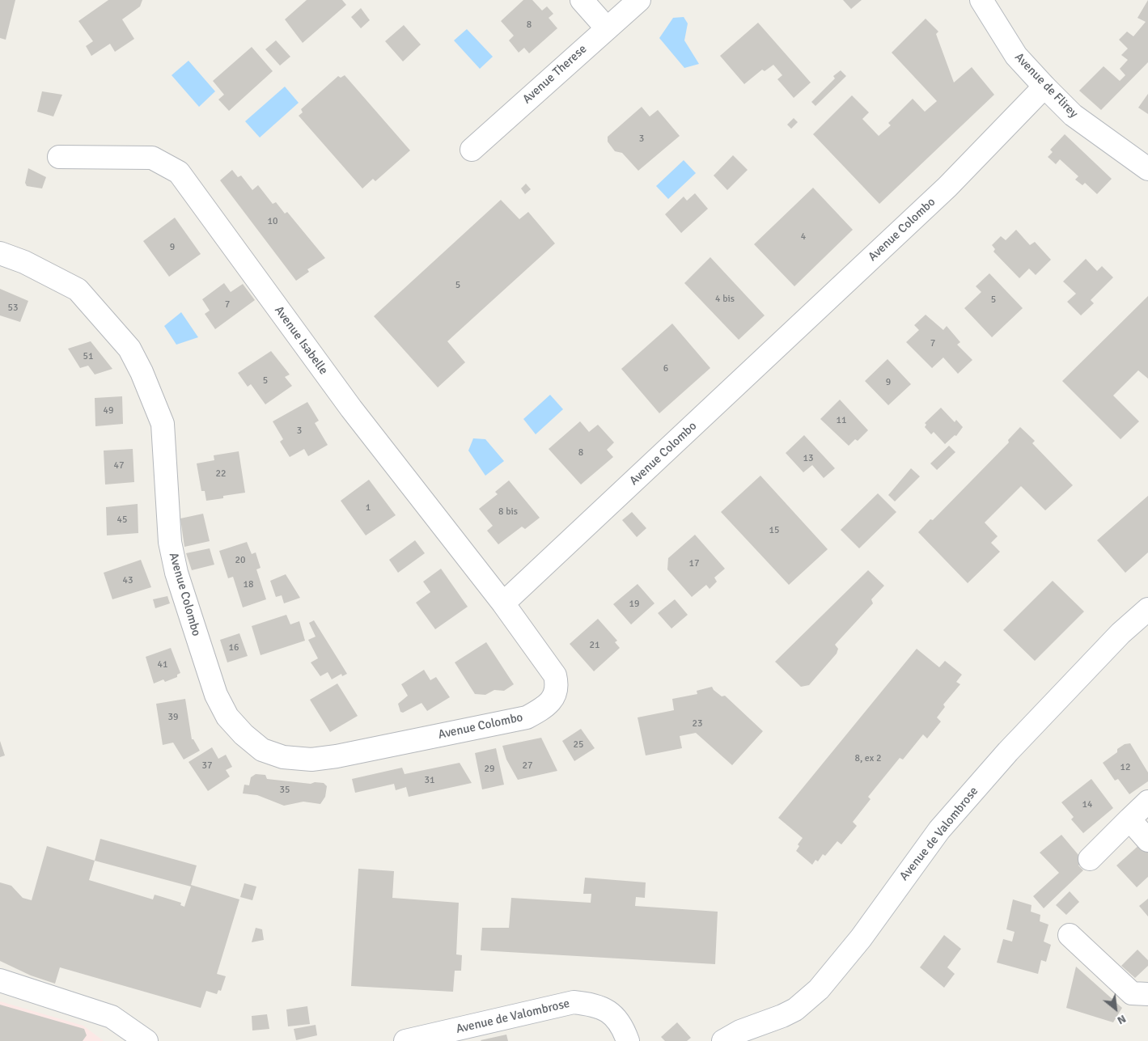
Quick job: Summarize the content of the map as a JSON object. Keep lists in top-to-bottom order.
{
  "streets": {
    "street": [
      "Avenue Therese",
      "Avenue de Flirey",
      "Avenue Colombo",
      "Avenue Isabelle",
      "Avenue de Valombrose"
    ]
  },
  "crossings": [
    ["Avenue de Flirey", "Avenue Colombo"],
    ["Avenue Colombo", "Avenue Isabelle"]
  ],
  "house_numbers": [
    "8",
    "3",
    "10",
    "4",
    "9",
    "5",
    "4 bis",
    "5",
    "7",
    "53",
    "7",
    "51",
    "6",
    "5",
    "9",
    "49",
    "11",
    "3",
    "8",
    "13",
    "47",
    "22",
    "1",
    "8 bis",
    "45",
    "15",
    "20",
    "17",
    "43",
    "18",
    "19",
    "21",
    "16",
    "41",
    "39",
    "23",
    "25",
    "8, ex 2",
    "37",
    "27",
    "12",
    "29",
    "31",
    "35",
    "14"
  ],
  "north": "bottom right"
}
